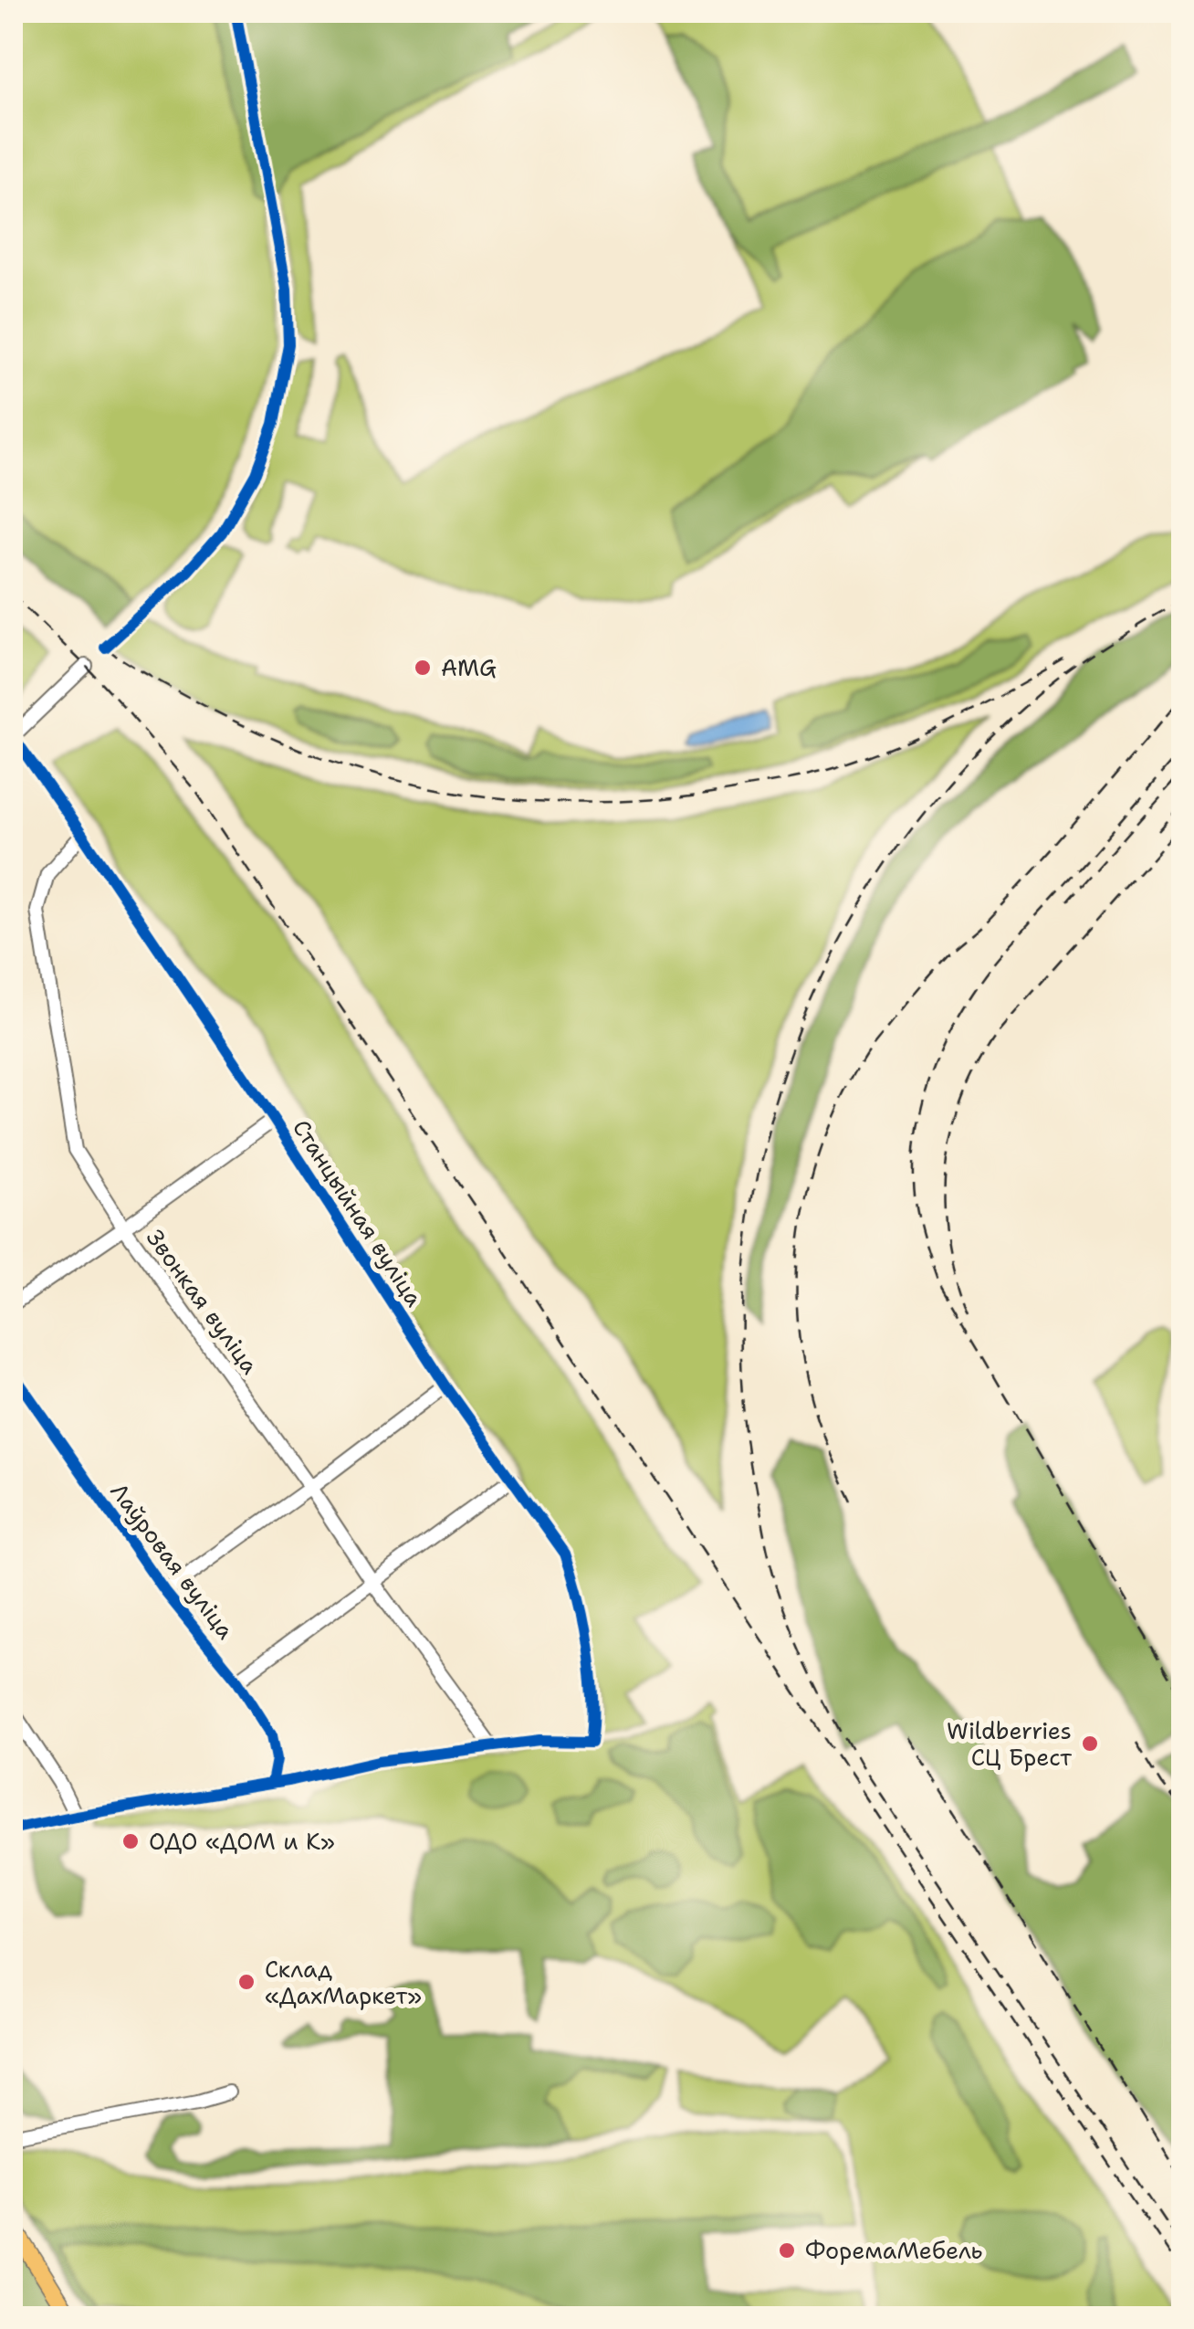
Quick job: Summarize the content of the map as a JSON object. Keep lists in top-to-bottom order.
{
  "streets": {
    "street": ["Станцыйная вуліца", "Звонкая вуліца", "Лаўровая вуліца"]
  },
  "crossings": [
    ["Станцыйная вуліца", "Звонкая вуліца"]
  ],
  "places": [
    "AMG",
    "Wildberries СЦ Брест",
    "ОДО «ДОМ и К»",
    "Склад «ДахМаркет»",
    "ФоремаМебель"
  ]
}
